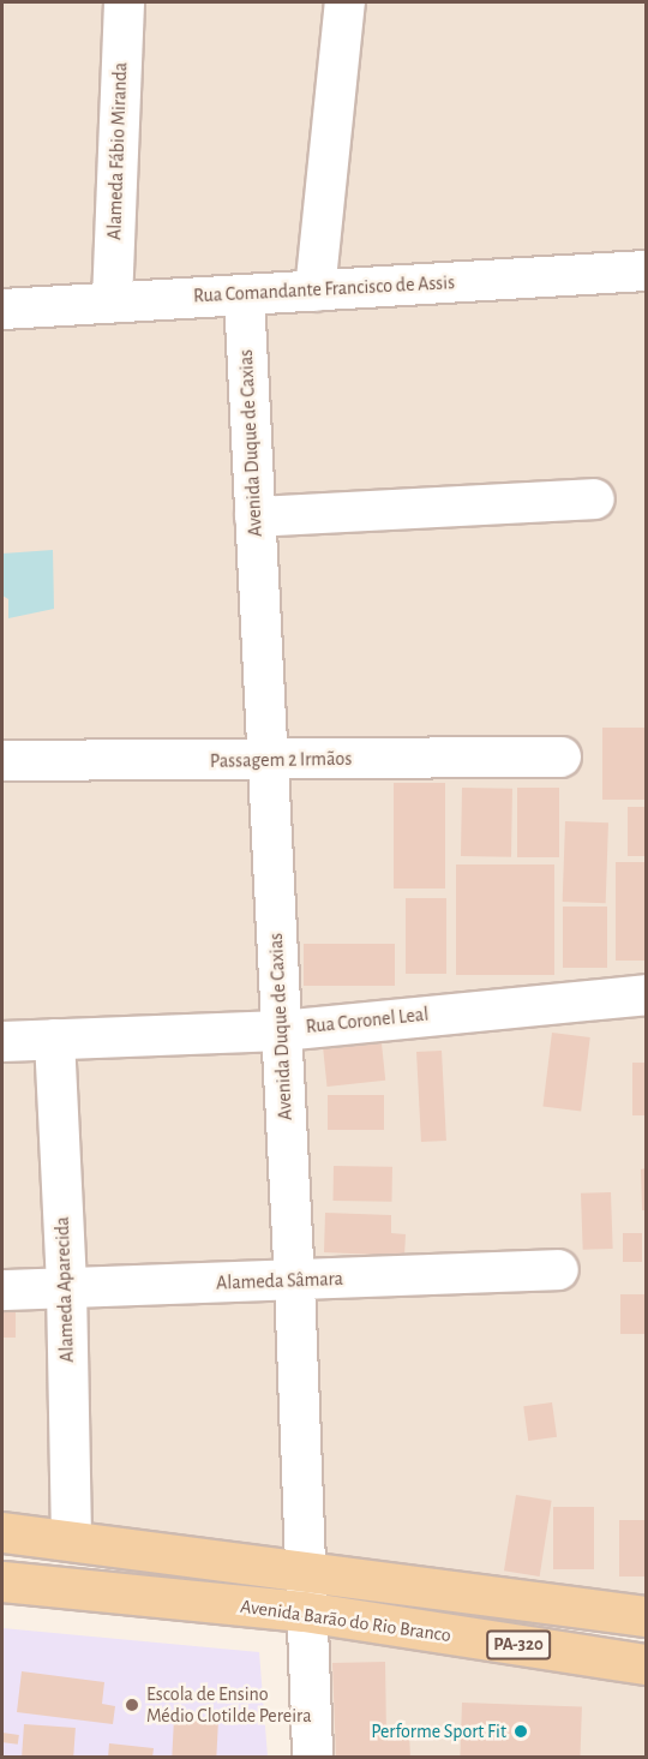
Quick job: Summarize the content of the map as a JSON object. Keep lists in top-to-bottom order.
{
  "streets": {
    "main road": ["Avenida Barão do Rio Branco", "PA-320"],
    "street": [
      "Alameda Fábio Miranda",
      "Rua Comandante Francisco de Assis",
      "Avenida Duque de Caxias",
      "Passagem 2 Irmãos",
      "Rua Coronel Leal",
      "Alameda Sâmara",
      "Alameda Aparecida"
    ]
  },
  "crossings": [
    ["Alameda Fábio Miranda", "Rua Comandante Francisco de Assis"],
    ["Rua Comandante Francisco de Assis", "Avenida Duque de Caxias"],
    ["Avenida Duque de Caxias", "Passagem 2 Irmãos"],
    ["Avenida Duque de Caxias", "Rua Coronel Leal"],
    ["Avenida Duque de Caxias", "Alameda Sâmara"],
    ["Avenida Duque de Caxias", "Avenida Barão do Rio Branco"],
    ["Avenida Duque de Caxias", "PA-320"],
    ["Rua Coronel Leal", "Alameda Aparecida"],
    ["Alameda Sâmara", "Alameda Aparecida"],
    ["Alameda Aparecida", "PA-320"]
  ],
  "places": ["Escola de Ensino Médio Clotilde Pereira", "Performe Sport Fit"]
}
